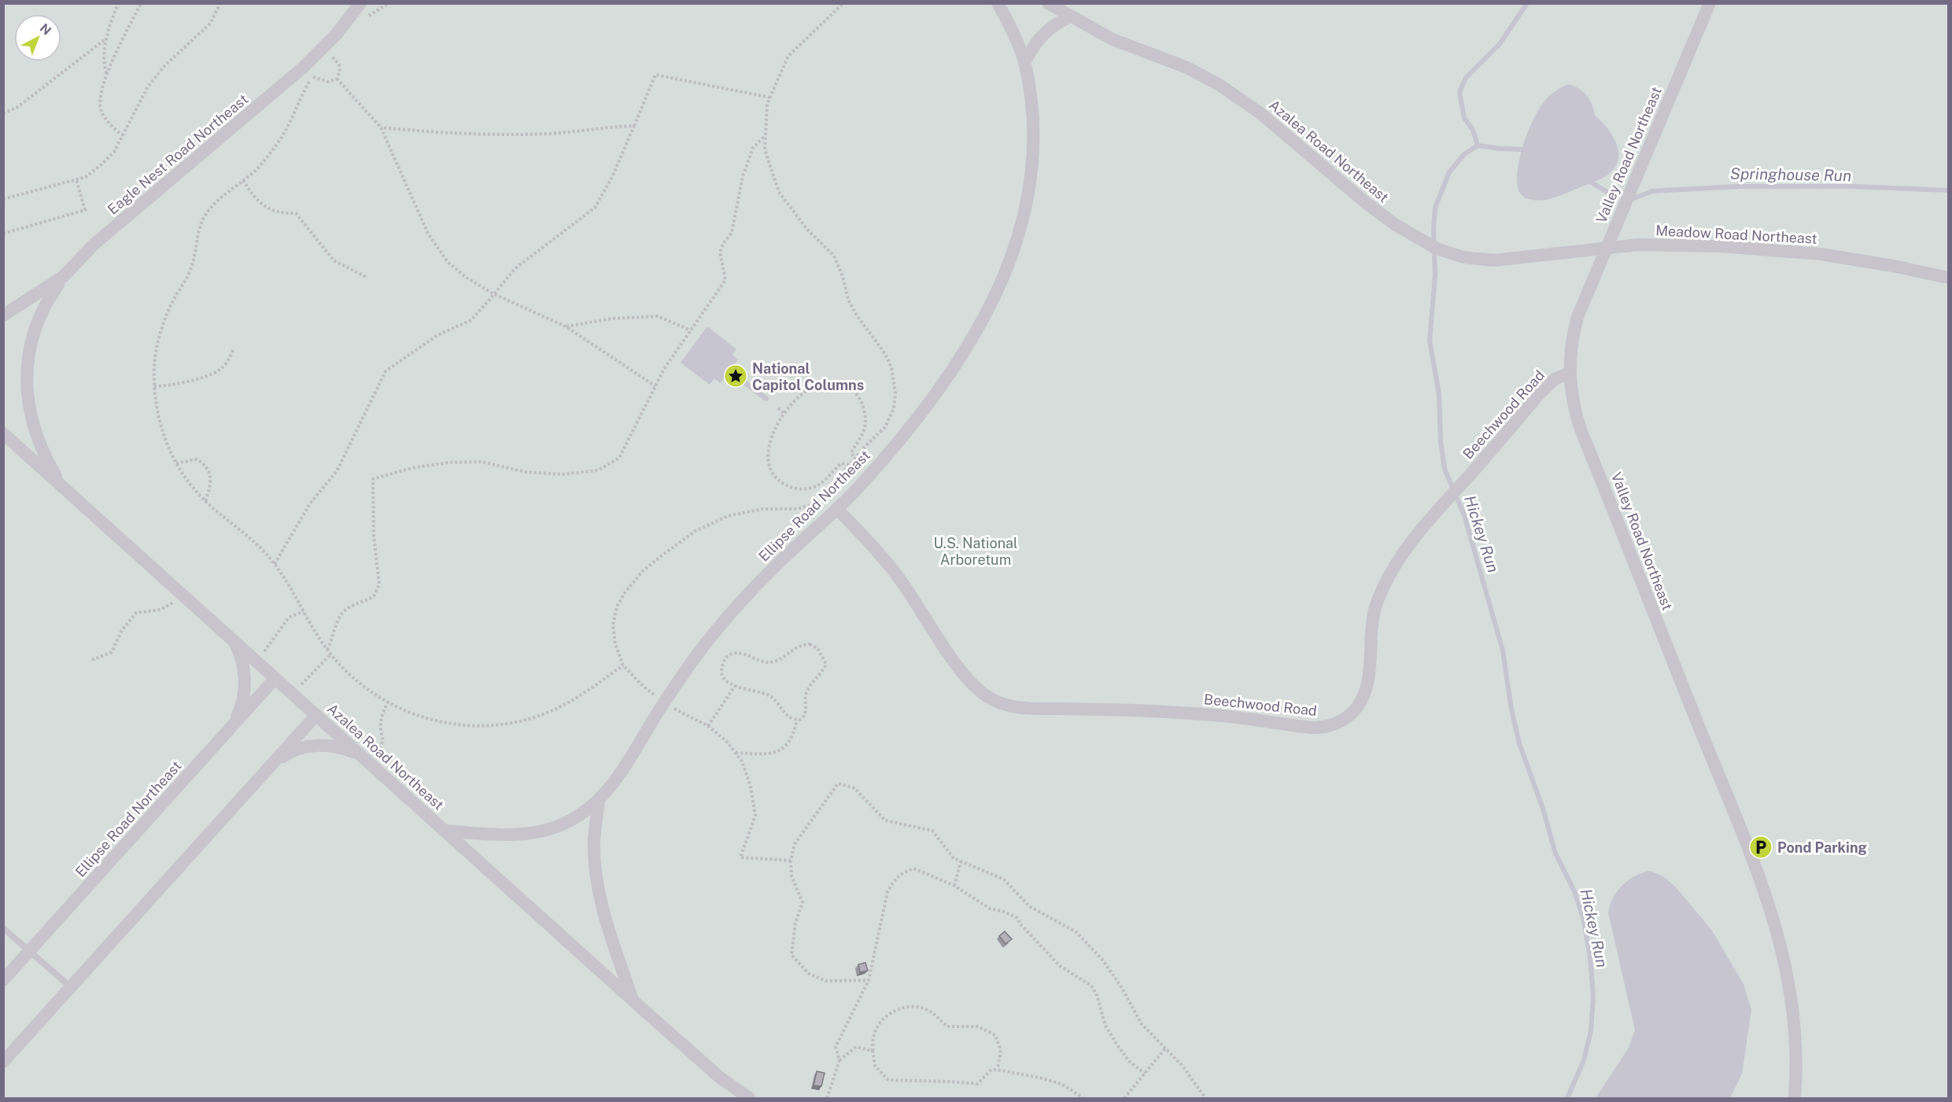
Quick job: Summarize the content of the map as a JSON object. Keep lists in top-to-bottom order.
{
  "streets": {
    "street": [
      "Azalea Road Northeast",
      "Eagle Nest Road Northeast",
      "Valley Road Northeast",
      "Meadow Road Northeast",
      "Beechwood Road",
      "Ellipse Road Northeast"
    ]
  },
  "crossings": [
    ["Azalea Road Northeast", "Eagle Nest Road Northeast"],
    ["Azalea Road Northeast", "Valley Road Northeast"],
    ["Azalea Road Northeast", "Meadow Road Northeast"],
    ["Azalea Road Northeast", "Ellipse Road Northeast"],
    ["Valley Road Northeast", "Meadow Road Northeast"],
    ["Valley Road Northeast", "Beechwood Road"],
    ["Beechwood Road", "Ellipse Road Northeast"]
  ],
  "water": ["Springhouse Run", "Hickey Run"],
  "parks": ["U.S. National Arboretum"],
  "places": {
    "place": ["National Capitol Columns"],
    "parking": ["Pond Parking"]
  },
  "north": "top right"
}
